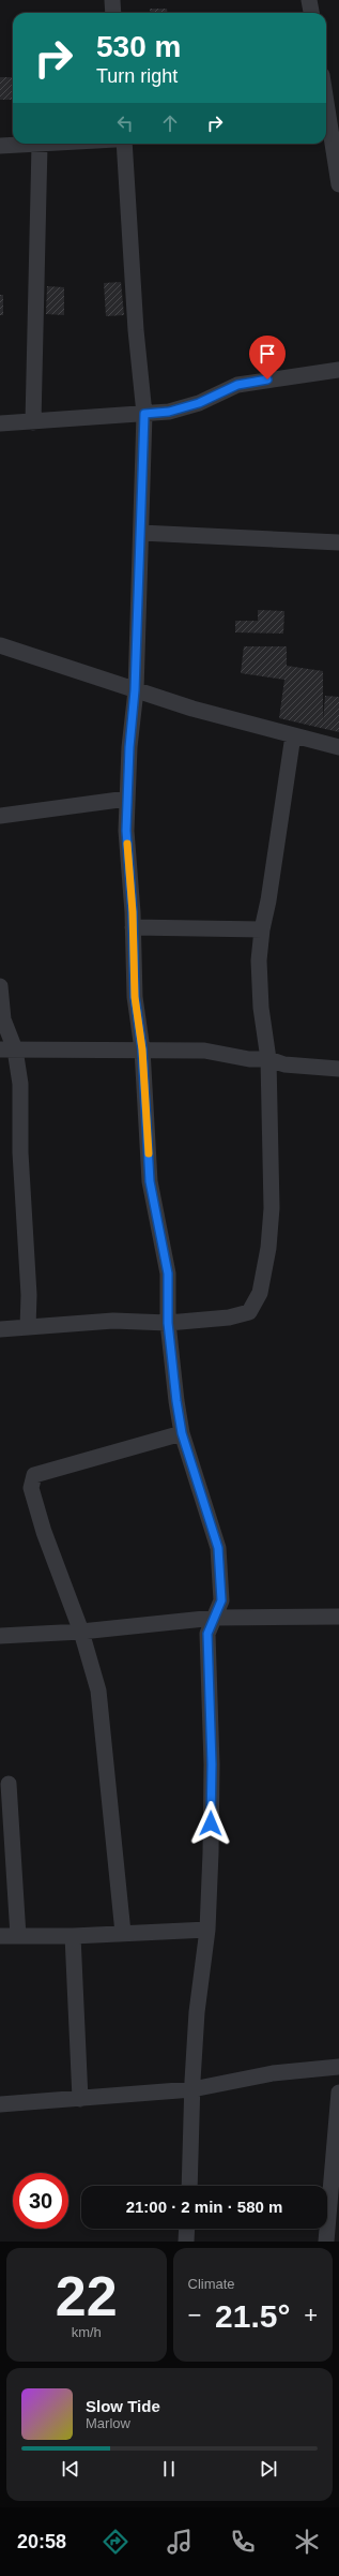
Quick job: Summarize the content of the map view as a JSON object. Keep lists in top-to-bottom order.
{
  "page": {
    "turn": ["530 m", "Turn right"],
    "limit": "30",
    "trip": "21:00 · 2 min · 580 m",
    "tile": [
      ["22", "km/h"],
      "Climate"
    ],
    "heat": ["−", "21.5°", "+"],
    "song": ["Slow Tide", "Marlow"],
    "tabs": "20:58"
  }
}
